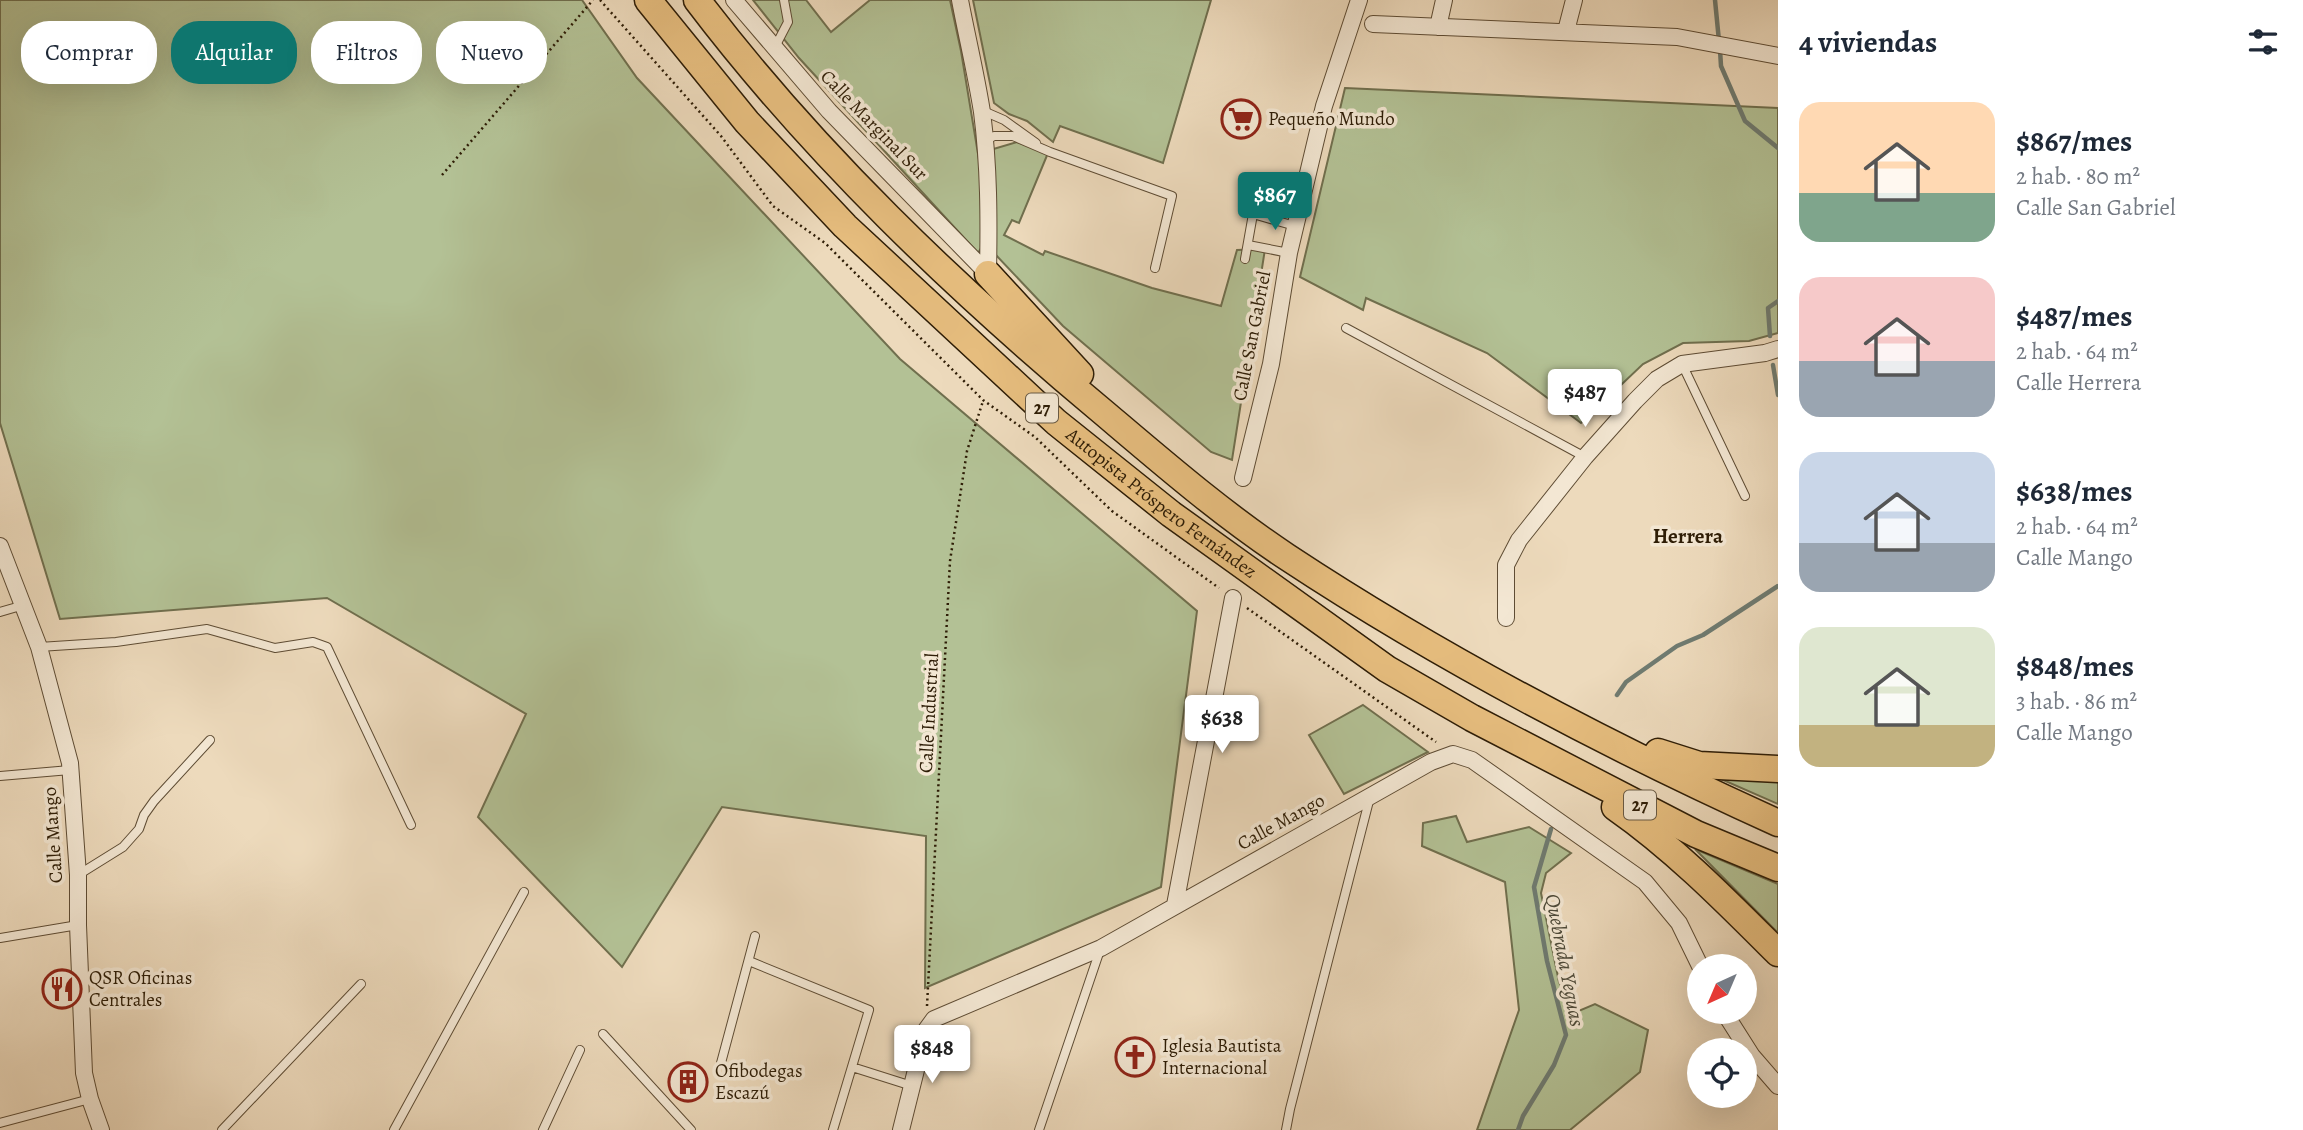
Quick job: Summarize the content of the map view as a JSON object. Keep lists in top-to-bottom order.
{
  "streets": {
    "highway": ["27", "Autopista Próspero Fernández"],
    "street": ["Calle Marginal Sur", "Calle San Gabriel", "Calle Mango"],
    "path": ["Calle Industrial"]
  },
  "crossings": [
    ["Calle Industrial", "Calle Mango"]
  ],
  "districts": ["Herrera"],
  "water": ["Quebrada Yeguas"],
  "places": {
    "supermarket": ["Pequeño Mundo"],
    "restaurant": ["QSR Oficinas Centrales"],
    "church": ["Iglesia Bautista Internacional"],
    "building": ["Ofibodegas Escazú"]
  },
  "north": "bottom left",
  "page": {
    "heading": "4 viviendas",
    "chip": [
      "Comprar",
      "Alquilar",
      "Filtros",
      "Nuevo"
    ],
    "list": [
      {
        "name": "$867/mes",
        "note": "2 hab. · 80 m² · Calle San Gabriel"
      },
      {
        "name": "$487/mes",
        "note": "2 hab. · 64 m² · Calle Herrera"
      },
      {
        "name": "$638/mes",
        "note": "2 hab. · 64 m² · Calle Mango"
      },
      {
        "name": "$848/mes",
        "note": "3 hab. · 86 m² · Calle Mango"
      }
    ],
    "price": [
      "$867",
      "$487",
      "$638",
      "$848"
    ]
  }
}
